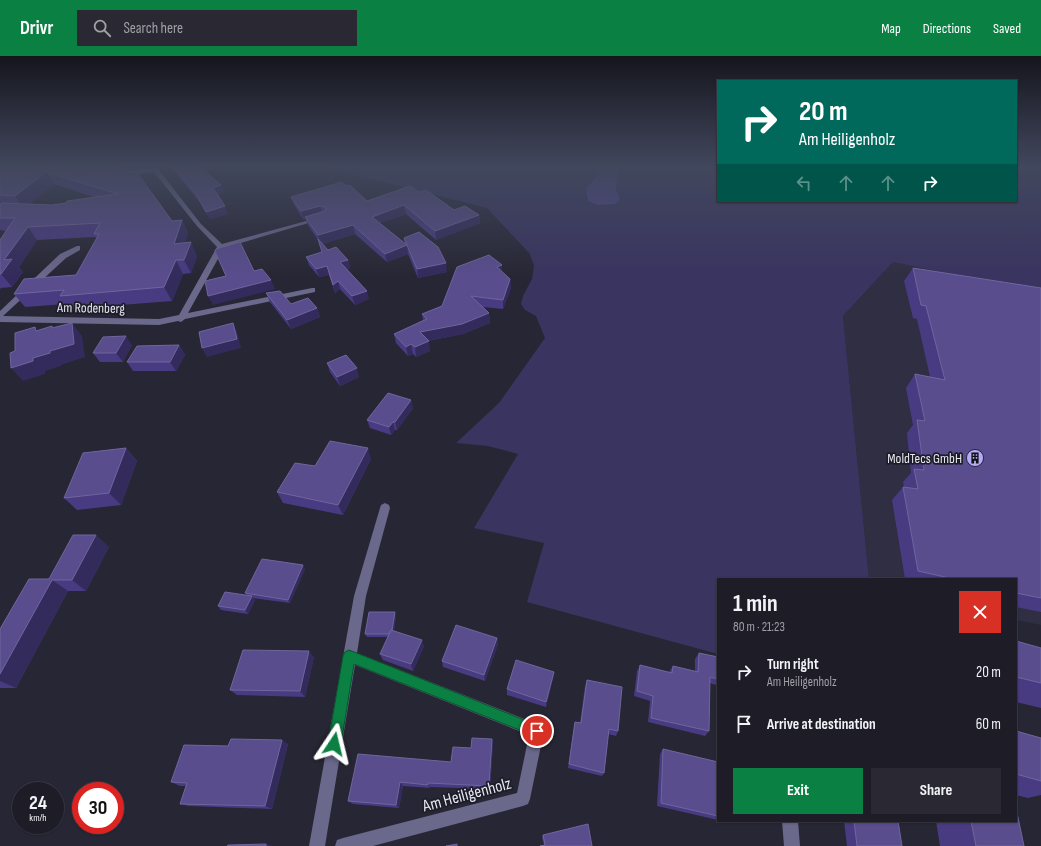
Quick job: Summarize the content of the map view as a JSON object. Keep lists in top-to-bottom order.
{
  "streets": {
    "street": ["Am Rodenberg", "Am Heiligenholz"]
  },
  "places": {
    "building": ["MoldTecs GmbH"]
  },
  "page": {
    "header": "Drivr",
    "search": "Search here",
    "nav": ["Map", "Directions", "Saved"],
    "turn": ["20 m", "Am Heiligenholz"],
    "heading": ["1 min", "80 m · 21:23"],
    "list": [
      {
        "name": "Turn right",
        "note": "Am Heiligenholz",
        "value": "20 m"
      },
      {
        "name": "Arrive at destination",
        "value": "60 m"
      }
    ],
    "buttons": ["Exit", "Share"],
    "speed": "24 km/h",
    "limit": "30"
  }
}
